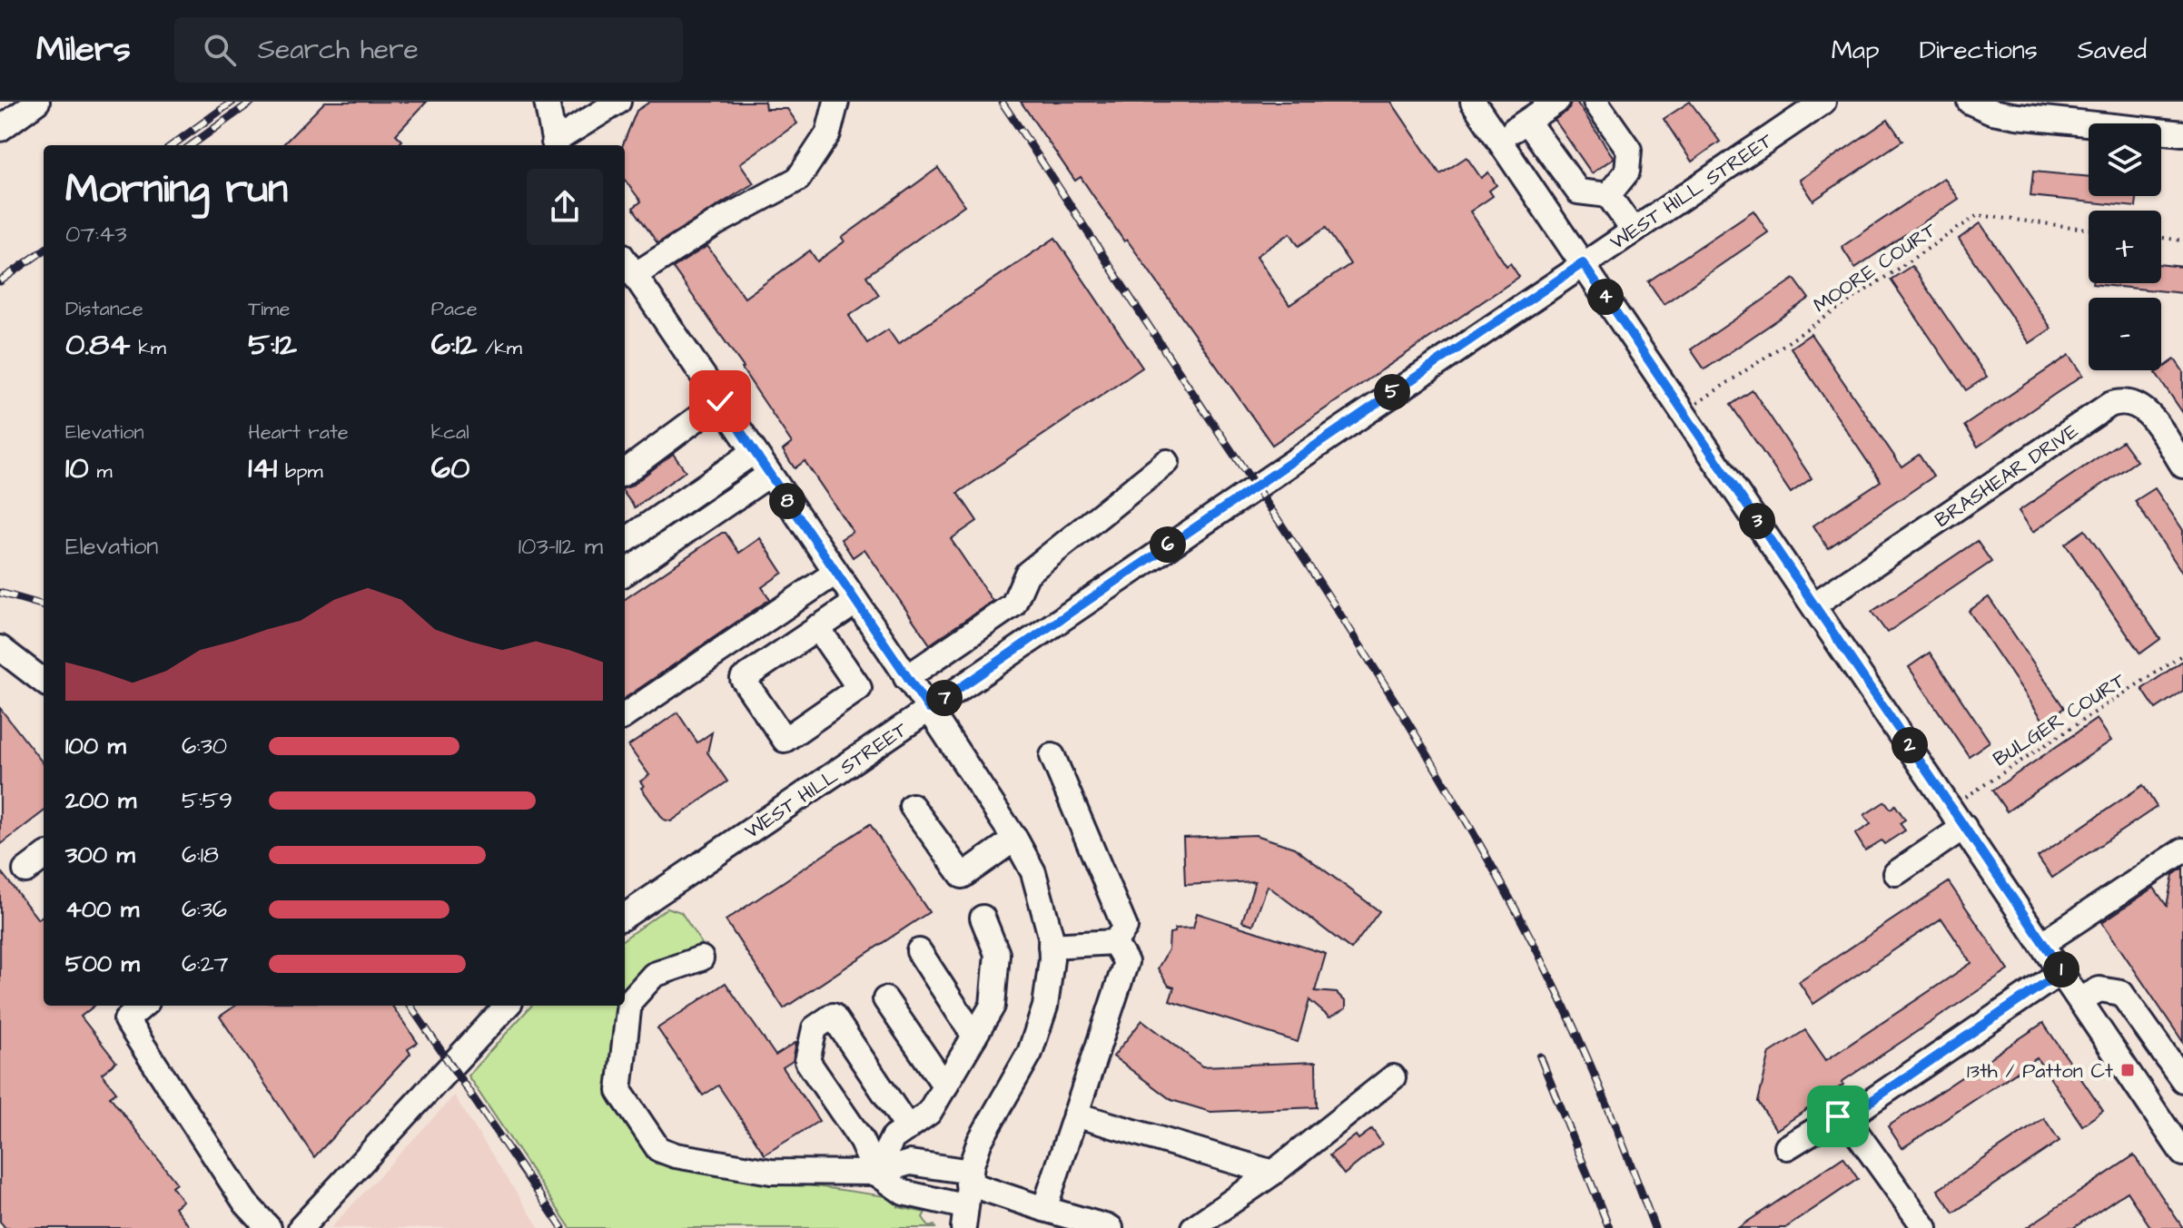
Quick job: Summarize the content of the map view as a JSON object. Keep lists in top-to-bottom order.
{
  "streets": {
    "street": ["WEST HILL STREET", "BRASHEAR DRIVE"],
    "path": ["MOORE COURT", "BULGER COURT"]
  },
  "places": {
    "transit": ["13th / Patton Ct"]
  },
  "page": {
    "header": "Milers",
    "search": "Search here",
    "nav": ["Map", "Directions", "Saved"],
    "map_buttons": ["+", "−"],
    "heading": ["Morning run", "07:43"],
    "stats": [
      ["Distance", "0.84 km"],
      ["Time", "5:12"],
      ["Pace", "6:12 /km"],
      ["Elevation", "10 m"],
      ["Heart rate", "141 bpm"],
      ["kcal", "60"]
    ],
    "pins": [
      "4",
      "5",
      "8",
      "3",
      "6",
      "7",
      "2",
      "1"
    ],
    "chart": ["Elevation", "103–112 m"],
    "list": [
      {
        "name": "100 m",
        "note": "6:30"
      },
      {
        "name": "200 m",
        "note": "5:59"
      },
      {
        "name": "300 m",
        "note": "6:18"
      },
      {
        "name": "400 m",
        "note": "6:36"
      },
      {
        "name": "500 m",
        "note": "6:27"
      }
    ]
  }
}
